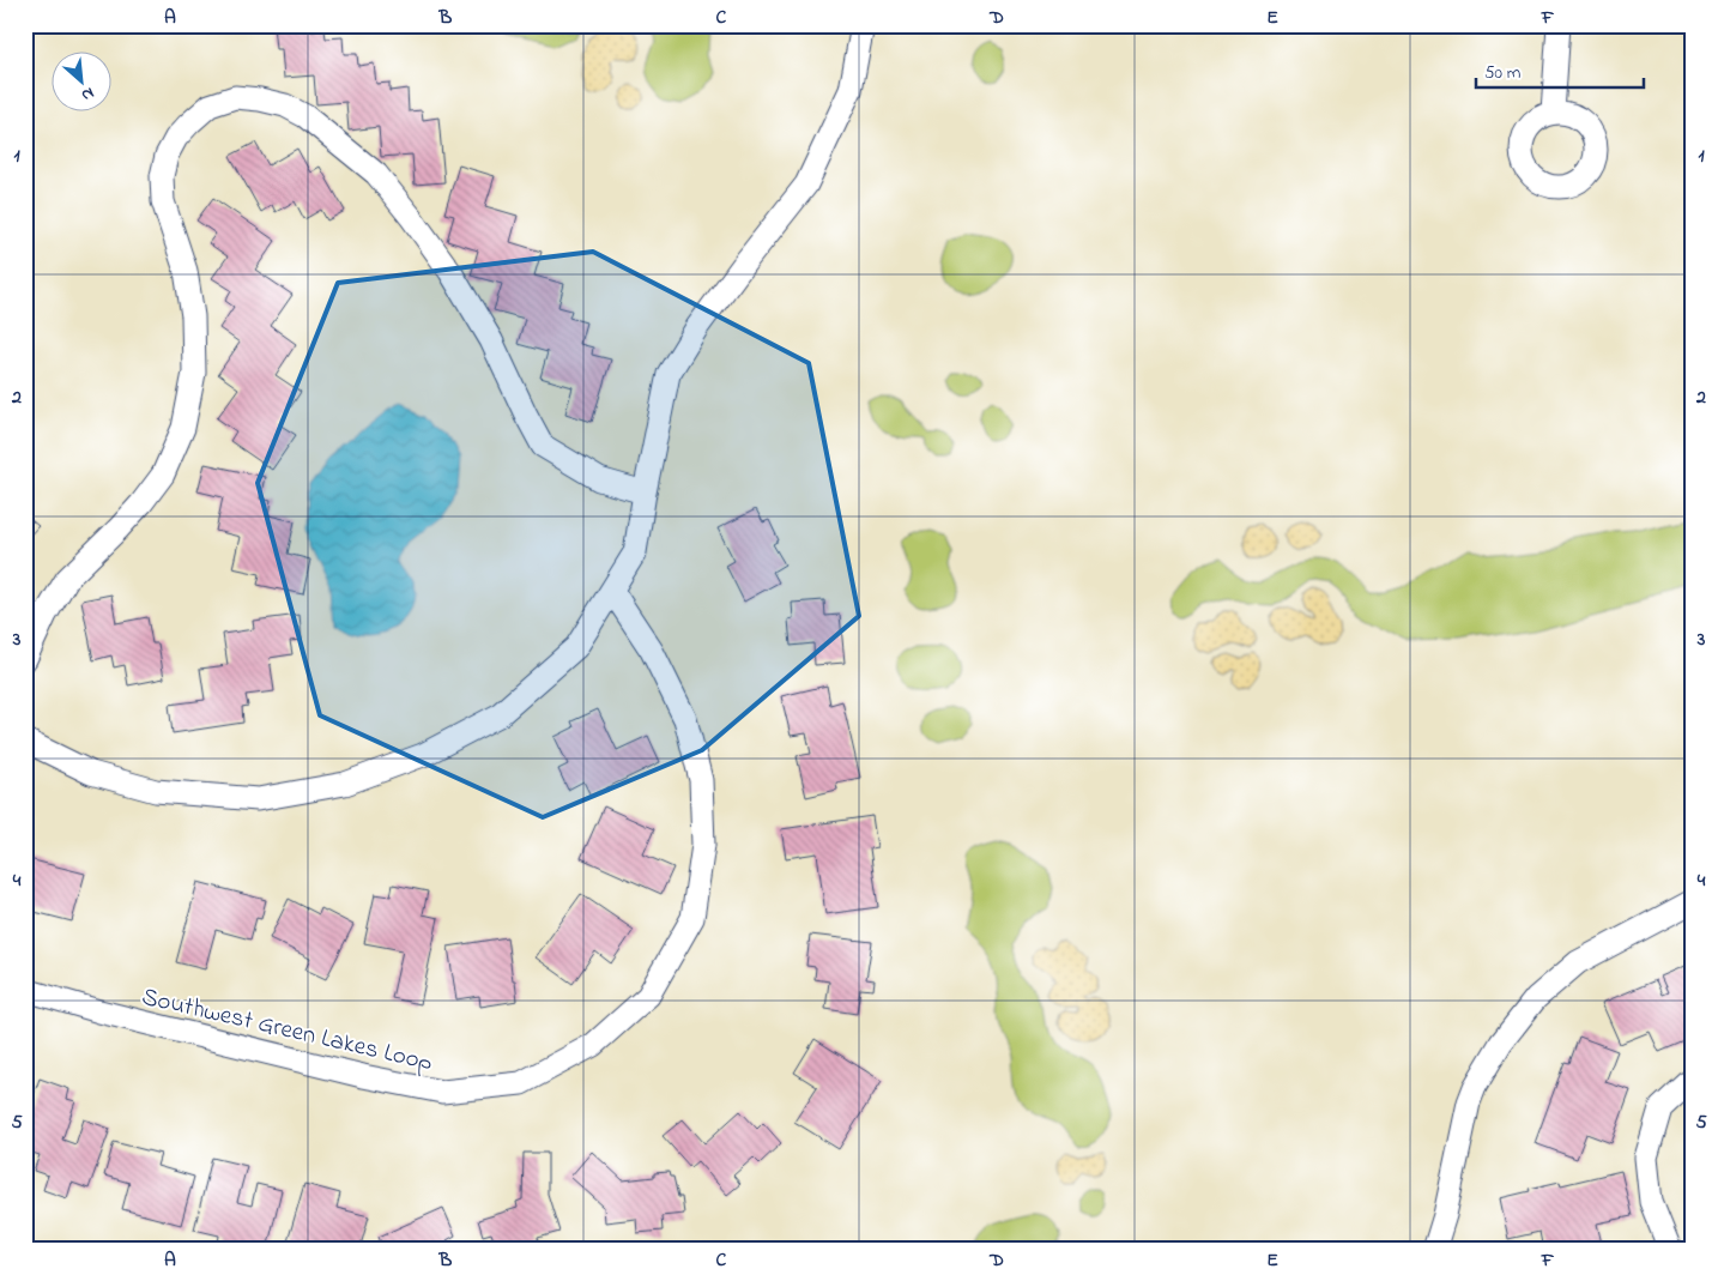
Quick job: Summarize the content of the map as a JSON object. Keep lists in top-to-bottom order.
{
  "streets": {
    "street": ["Southwest Green Lakes Loop"]
  },
  "scale_bar": "50 m",
  "north": "bottom right",
  "grid": {
    "columns": [
      "A",
      "B",
      "C",
      "D",
      "E",
      "F"
    ],
    "rows": [
      "1",
      "2",
      "3",
      "4",
      "5"
    ]
  }
}
